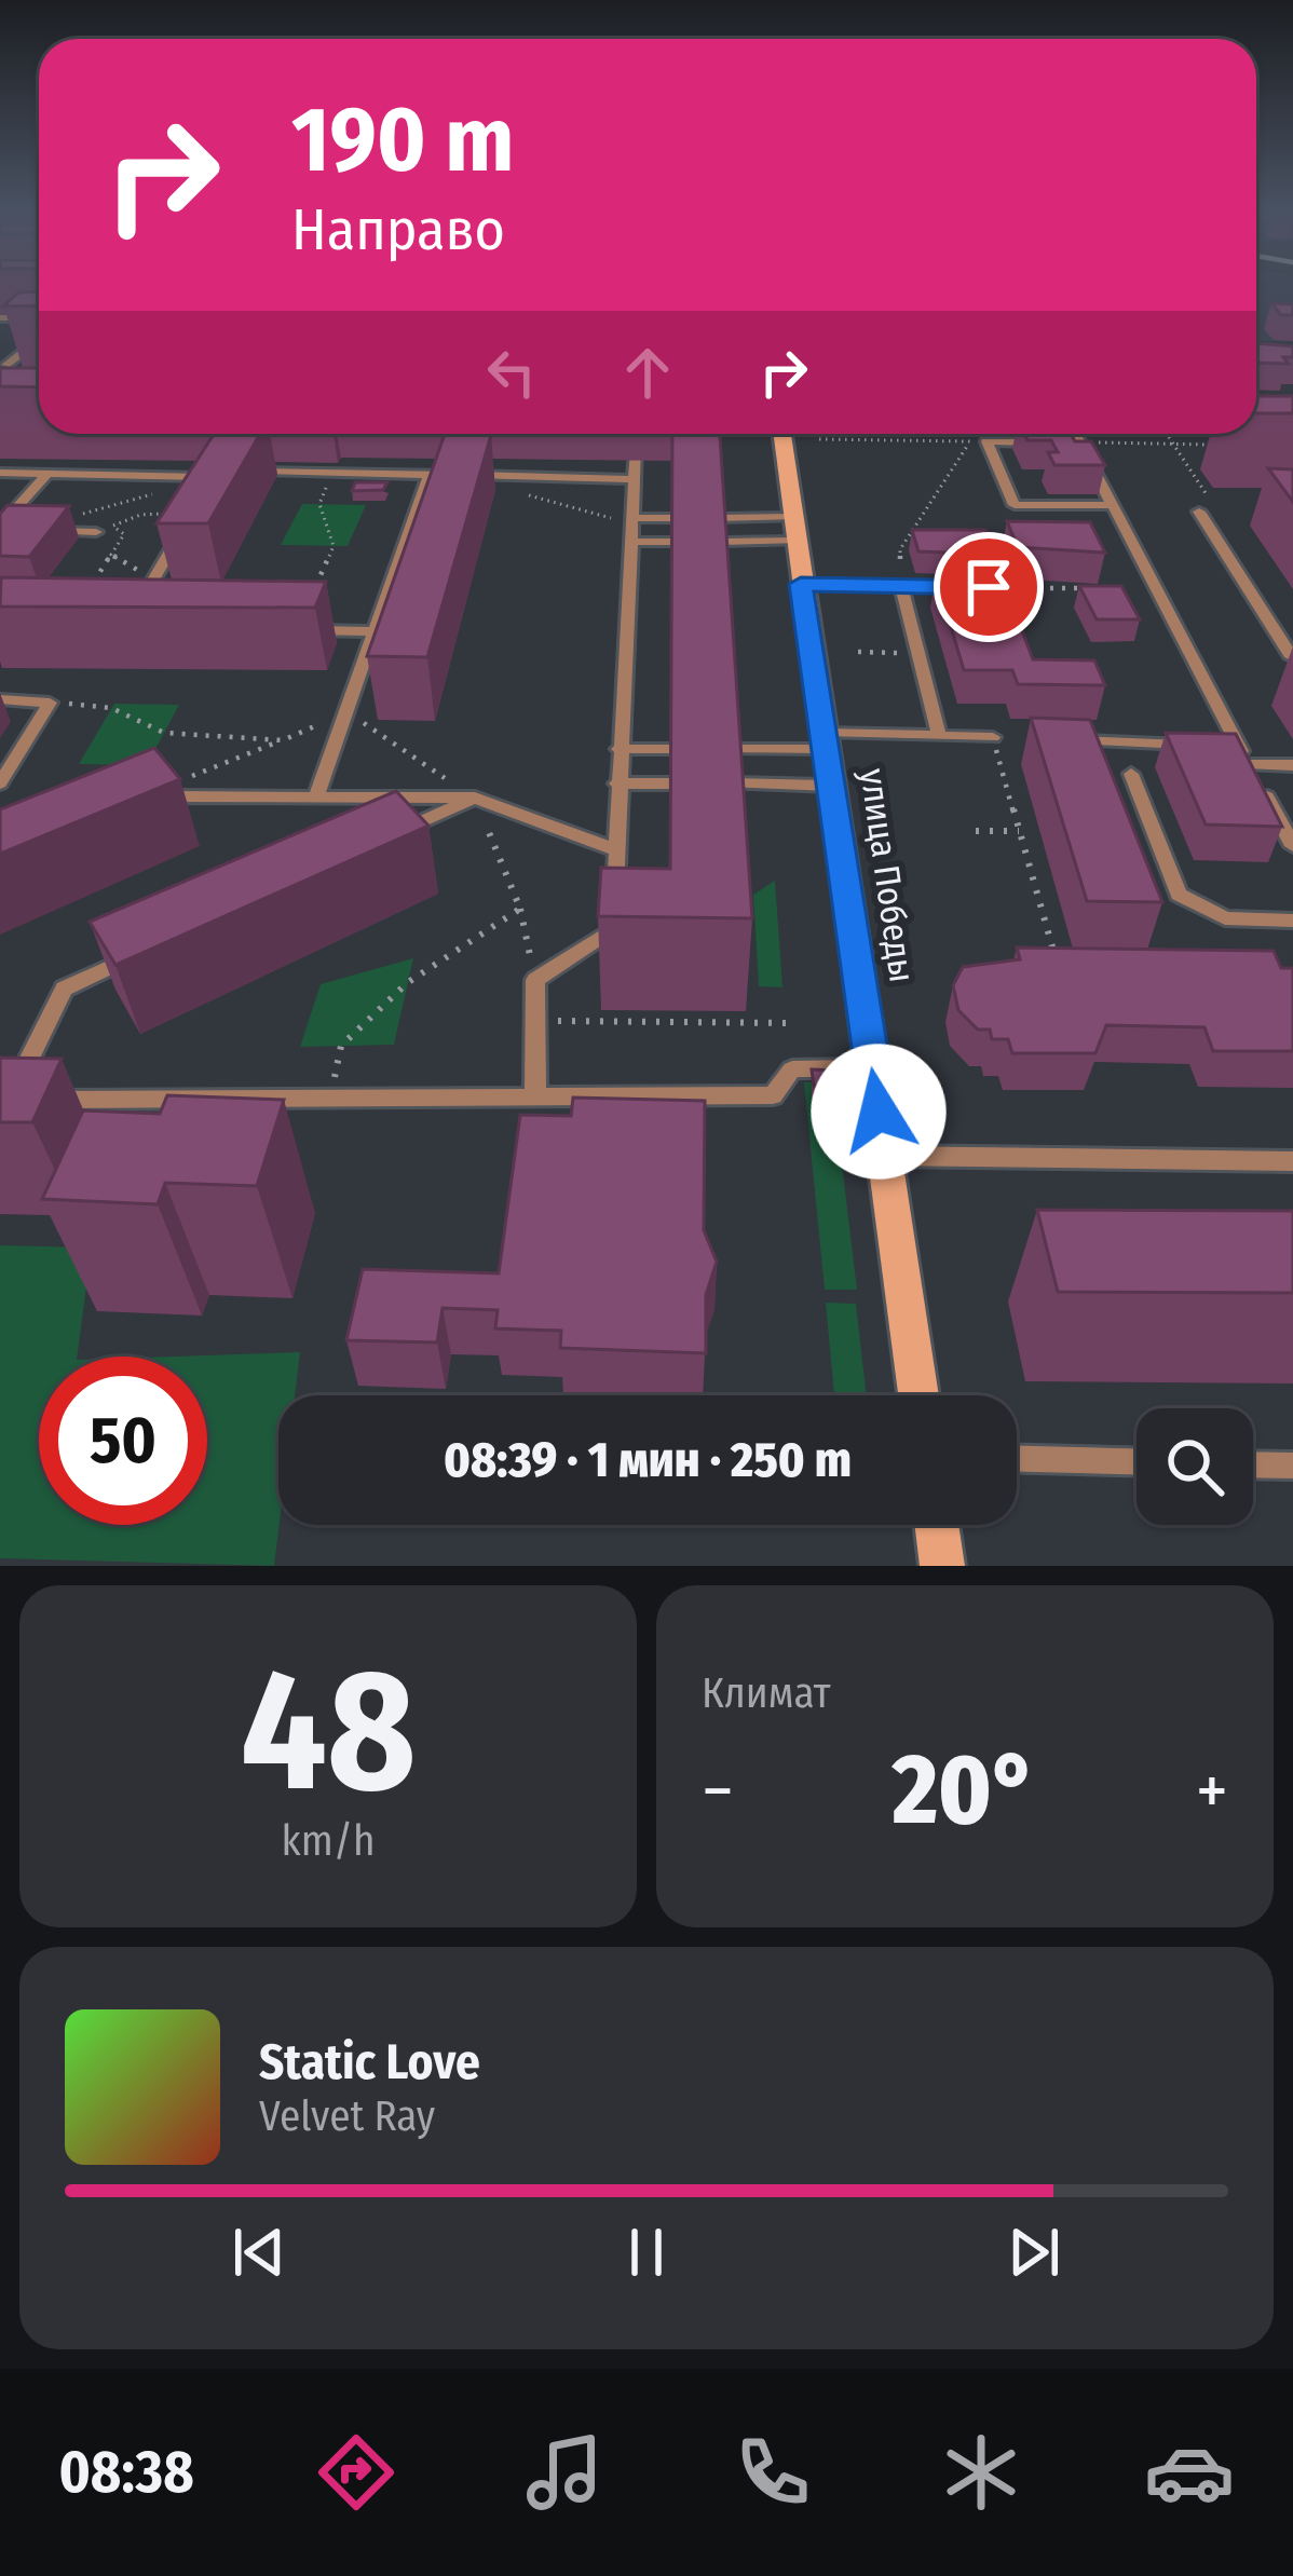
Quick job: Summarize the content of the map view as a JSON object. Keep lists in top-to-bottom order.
{
  "streets": {
    "main road": ["улица Победы"]
  },
  "page": {
    "turn": ["190 m", "Направо"],
    "limit": "50",
    "trip": "08:39 · 1 мин · 250 m",
    "tile": [
      ["48", "km/h"],
      "Климат"
    ],
    "heat": ["−", "20°", "+"],
    "song": ["Static Love", "Velvet Ray"],
    "tabs": "08:38"
  }
}
